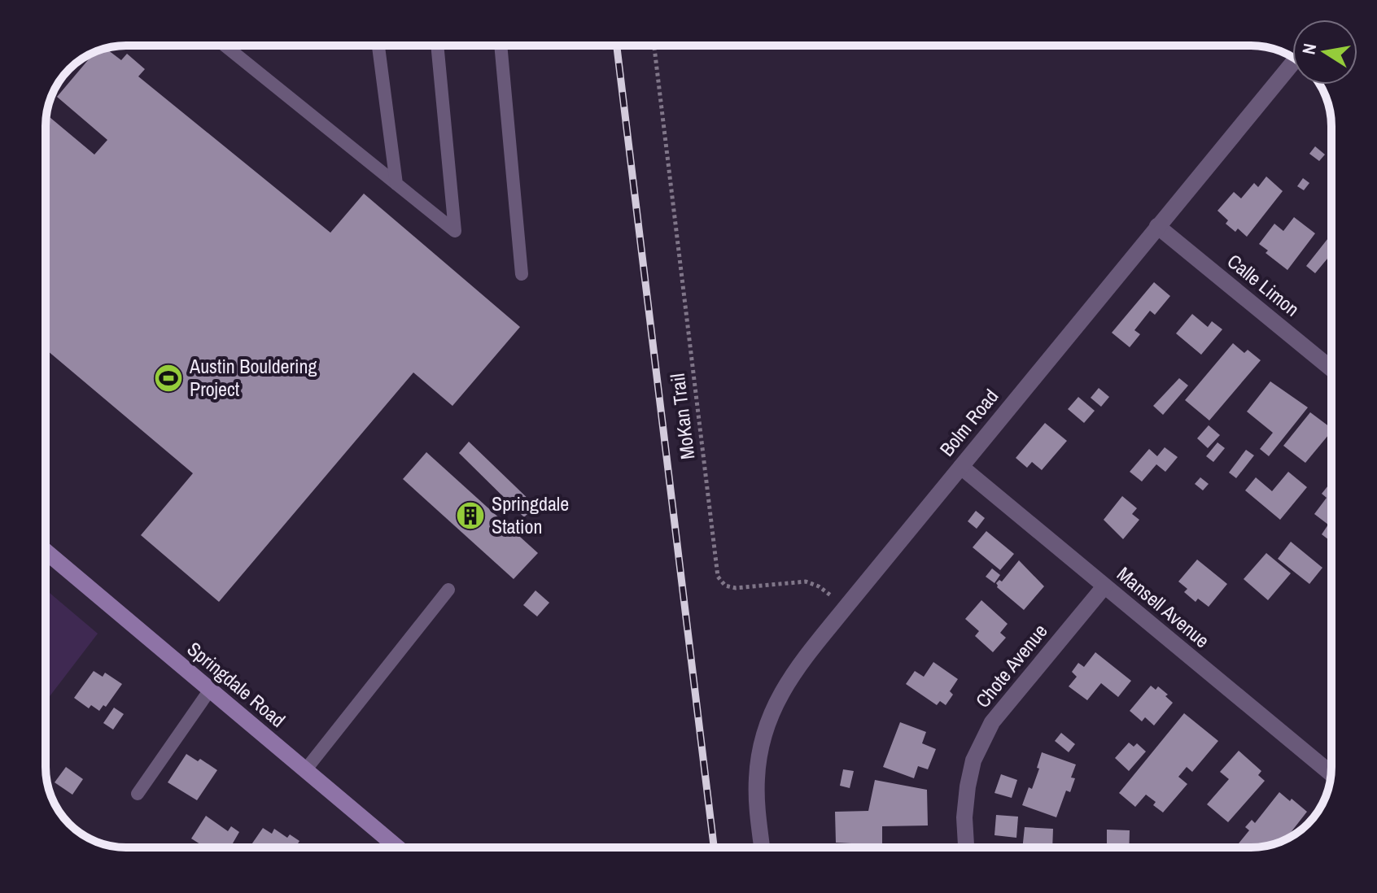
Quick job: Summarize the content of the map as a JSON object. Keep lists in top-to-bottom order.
{
  "streets": {
    "main road": ["Springdale Road"],
    "street": [
      "Calle Limon",
      "Bolm Road",
      "Mansell Avenue",
      "Chote Avenue"
    ],
    "path": ["MoKan Trail"]
  },
  "crossings": [
    ["Calle Limon", "Bolm Road"],
    ["Bolm Road", "Mansell Avenue"],
    ["Mansell Avenue", "Chote Avenue"]
  ],
  "places": {
    "sports": ["Austin Bouldering Project"],
    "building": ["Springdale Station"]
  },
  "north": "left"
}
